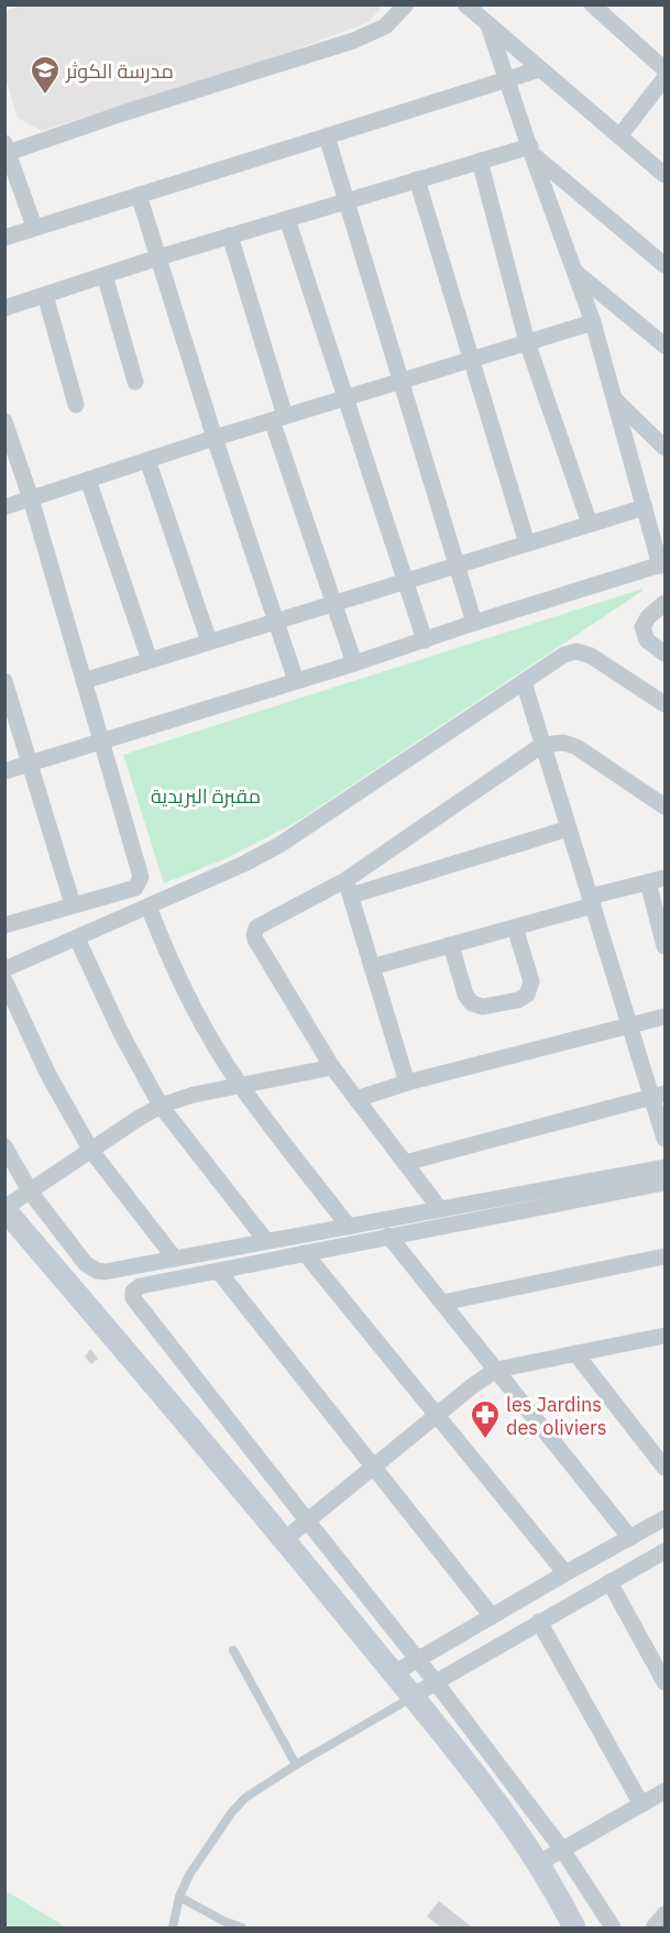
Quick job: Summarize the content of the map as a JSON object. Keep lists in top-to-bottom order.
{
  "parks": ["مقبرة البريدية"],
  "places": {
    "school or university": ["مدرسة الكوثر"],
    "pharmacy": ["les Jardins des oliviers"]
  }
}
